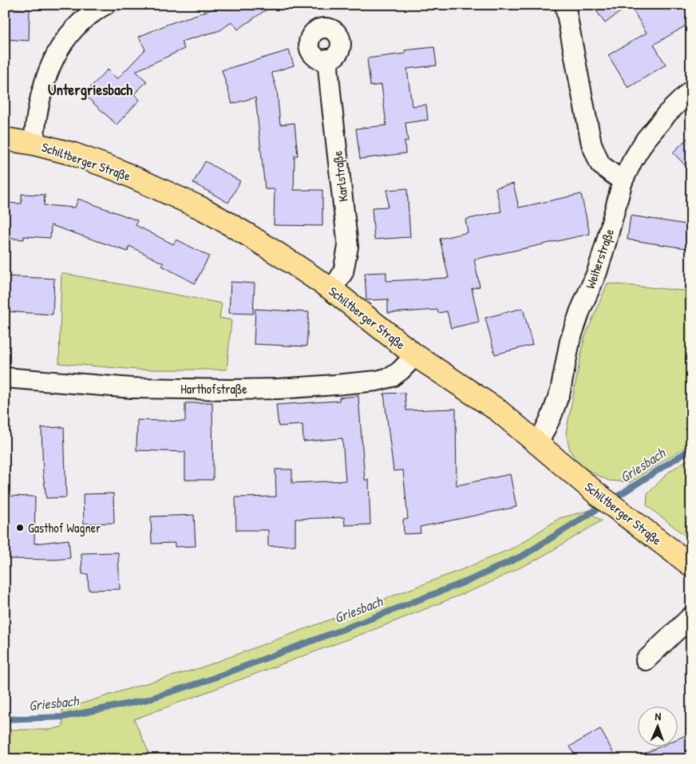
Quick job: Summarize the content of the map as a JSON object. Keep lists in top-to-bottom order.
{
  "streets": {
    "main road": ["Schiltberger Straße"],
    "street": ["Karlstraße", "Weiherstraße", "Harthofstraße"]
  },
  "crossings": [
    ["Schiltberger Straße", "Karlstraße"],
    ["Schiltberger Straße", "Weiherstraße"],
    ["Schiltberger Straße", "Harthofstraße"]
  ],
  "districts": ["Untergriesbach"],
  "water": ["Griesbach"],
  "places": ["Gasthof Wagner"],
  "north": "top"
}
